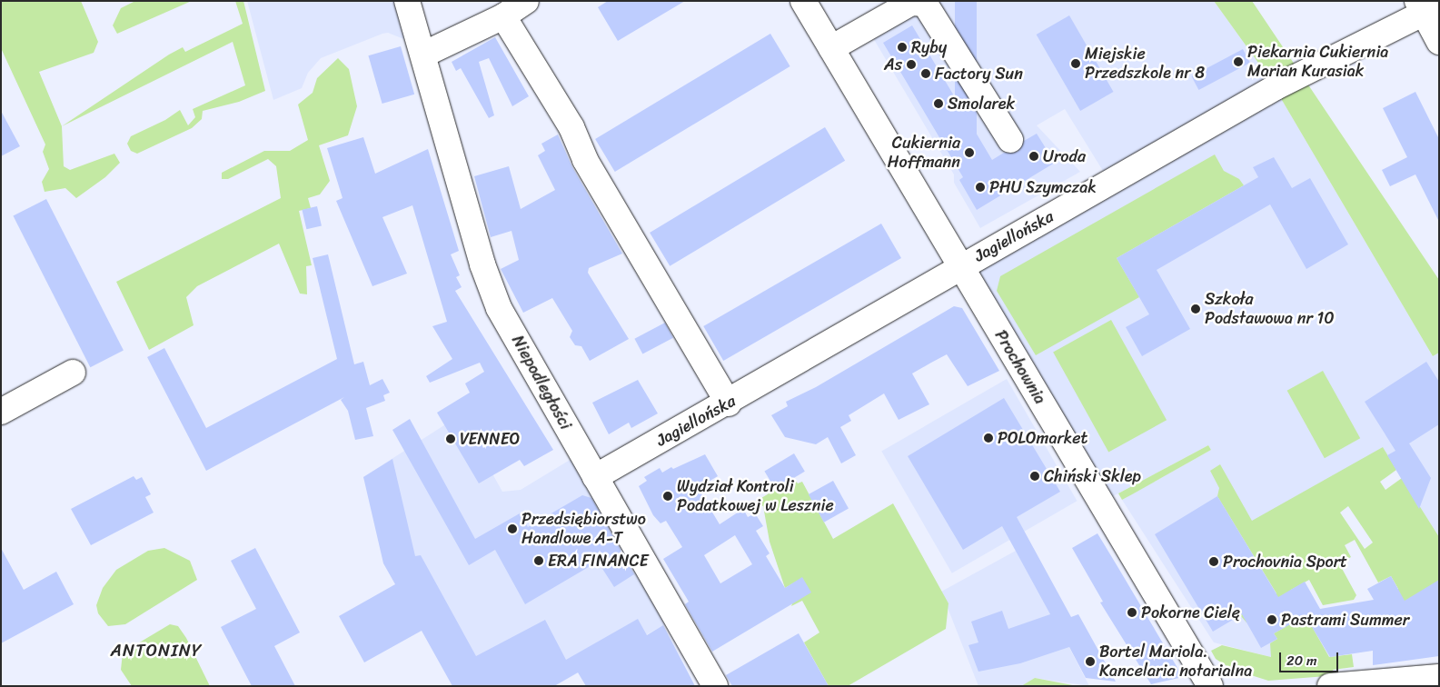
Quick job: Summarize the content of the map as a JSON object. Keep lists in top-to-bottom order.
{
  "streets": {
    "street": ["Jagiellońska", "Prochownia", "Niepodległości"]
  },
  "crossings": [
    ["Jagiellońska", "Prochownia"],
    ["Jagiellońska", "Niepodległości"]
  ],
  "districts": ["ANTONINY"],
  "places": [
    "Ryby",
    "Piekarnia Cukiernia Marian Kurasiak",
    "Miejskie Przedszkole nr 8",
    "As",
    "Factory Sun",
    "Smolarek",
    "Cukiernia Hoffmann",
    "Uroda",
    "PHU Szymczak",
    "Szkoła Podstawowa nr 10",
    "POLOmarket",
    "VENNEO",
    "Chiński Sklep",
    "Wydział Kontroli Podatkowej w Lesznie",
    "Przedsiębiorstwo Handlowe A-T",
    "ERA FINANCE",
    "Prochovnia Sport",
    "Pokorne Cielę",
    "Pastrami Summer",
    "Bortel Mariola. Kancelaria notarialna"
  ],
  "scale_bar": "20 m"
}
